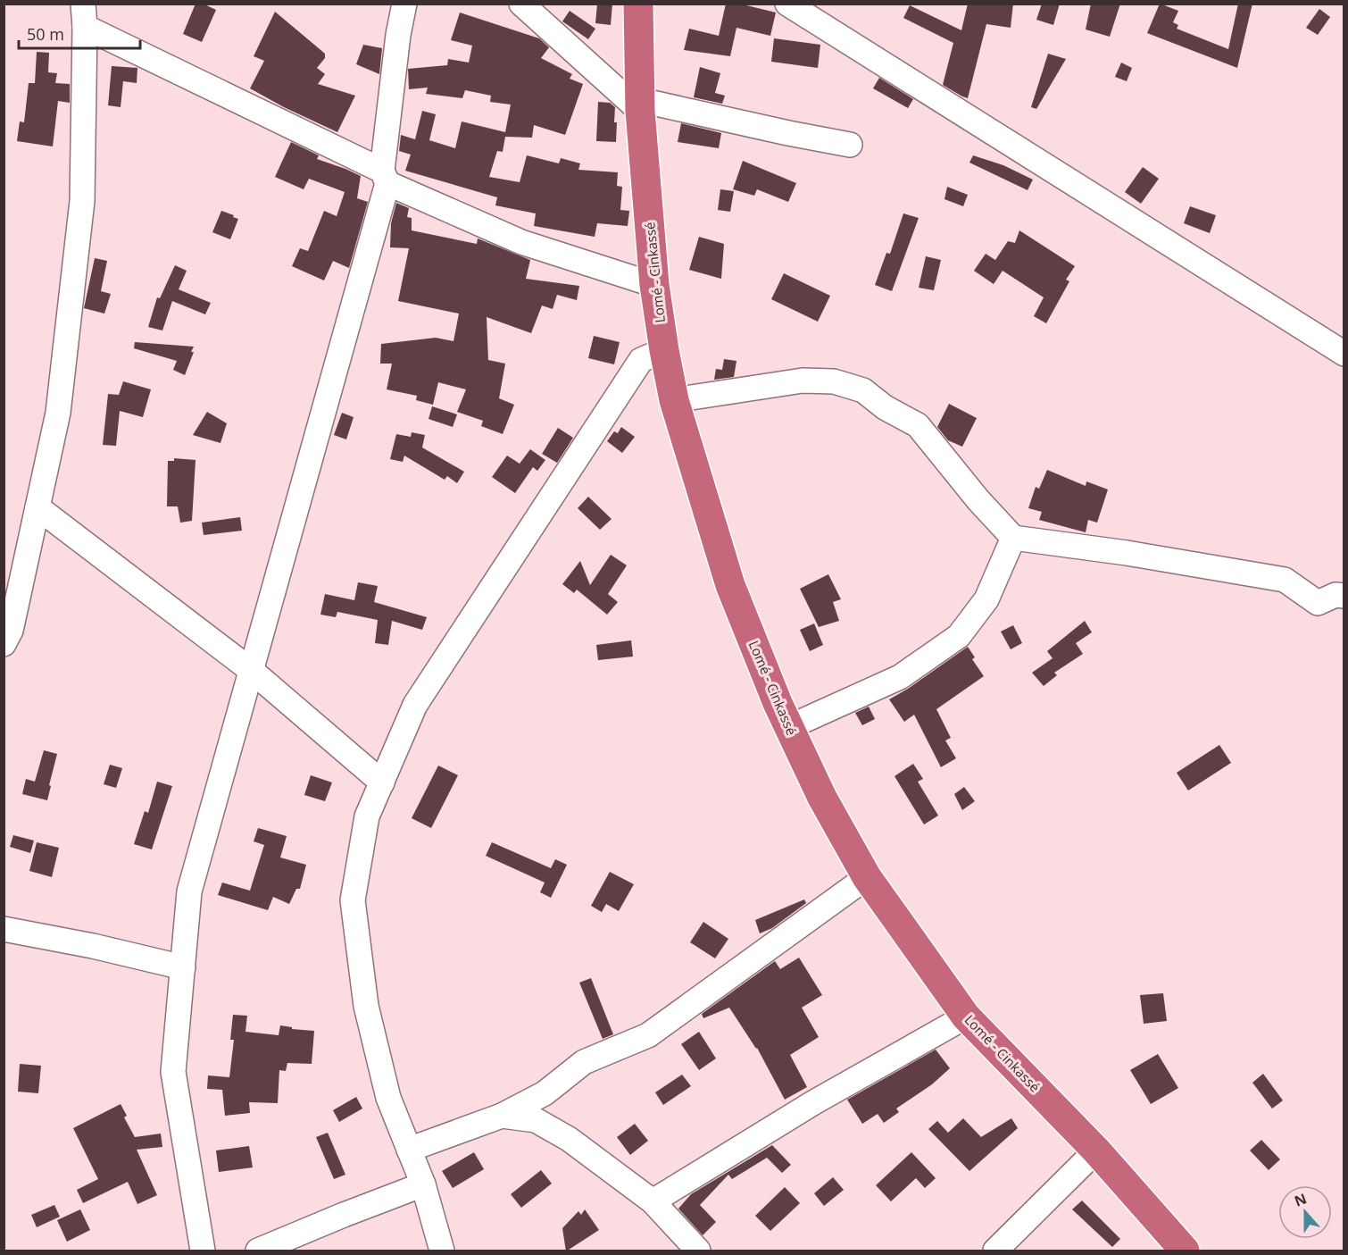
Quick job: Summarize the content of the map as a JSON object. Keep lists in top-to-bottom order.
{
  "streets": {
    "highway": ["Lomé - Cinkassé"]
  },
  "scale_bar": "50 m",
  "north": "top"
}
